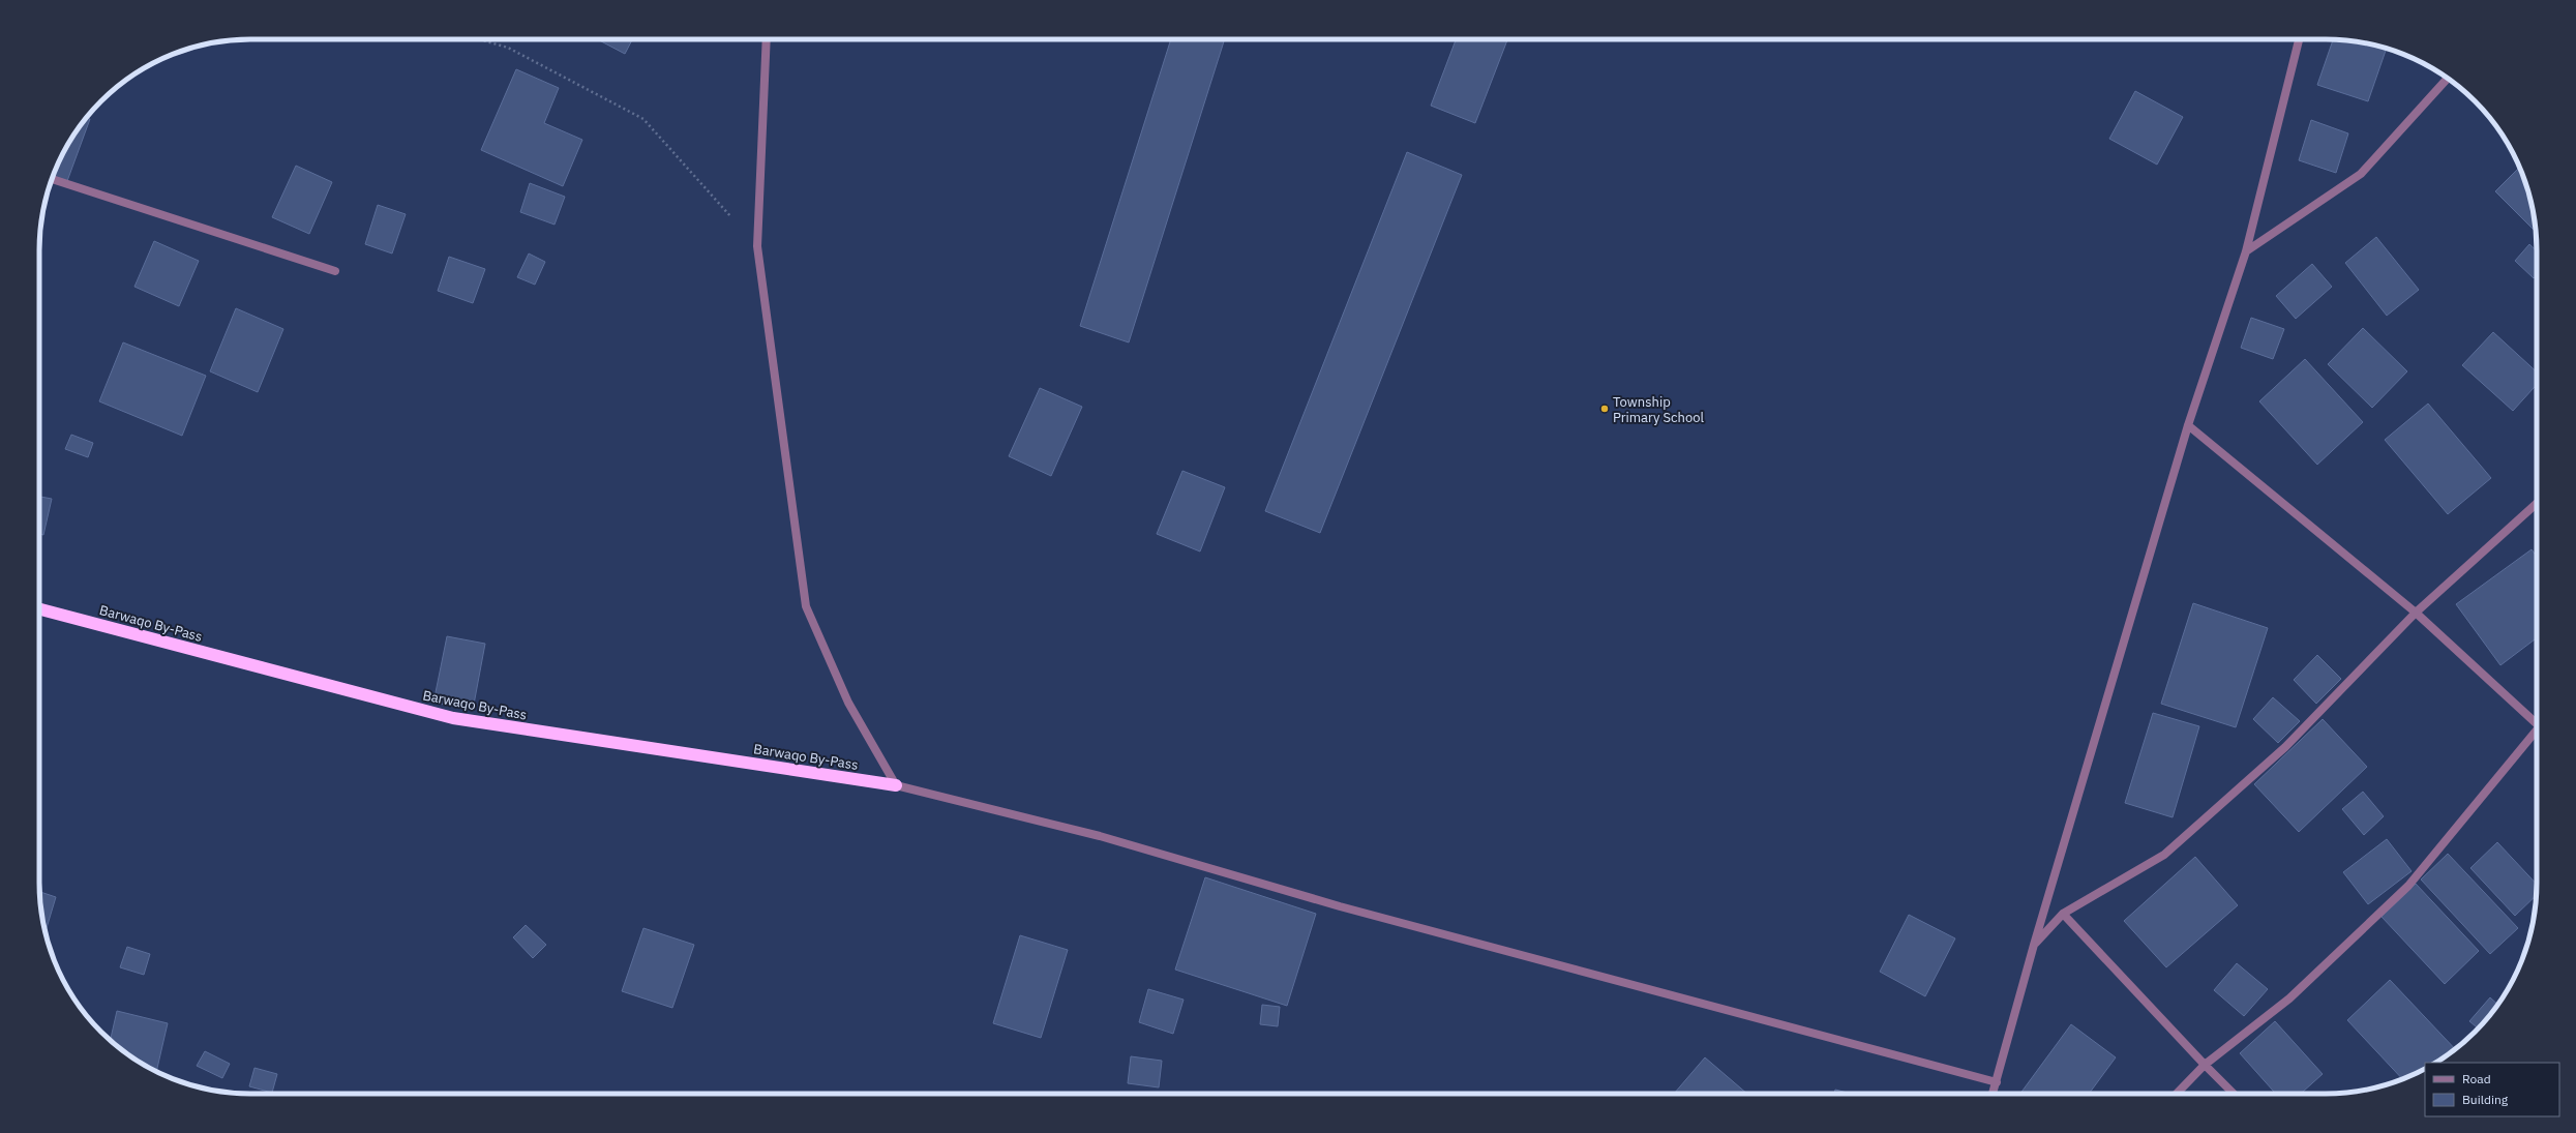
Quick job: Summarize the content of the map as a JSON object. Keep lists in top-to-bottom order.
{
  "streets": {
    "highway": ["Barwaqo By-Pass"]
  },
  "places": ["Township Primary School"],
  "legend": ["Road", "Building"]
}
